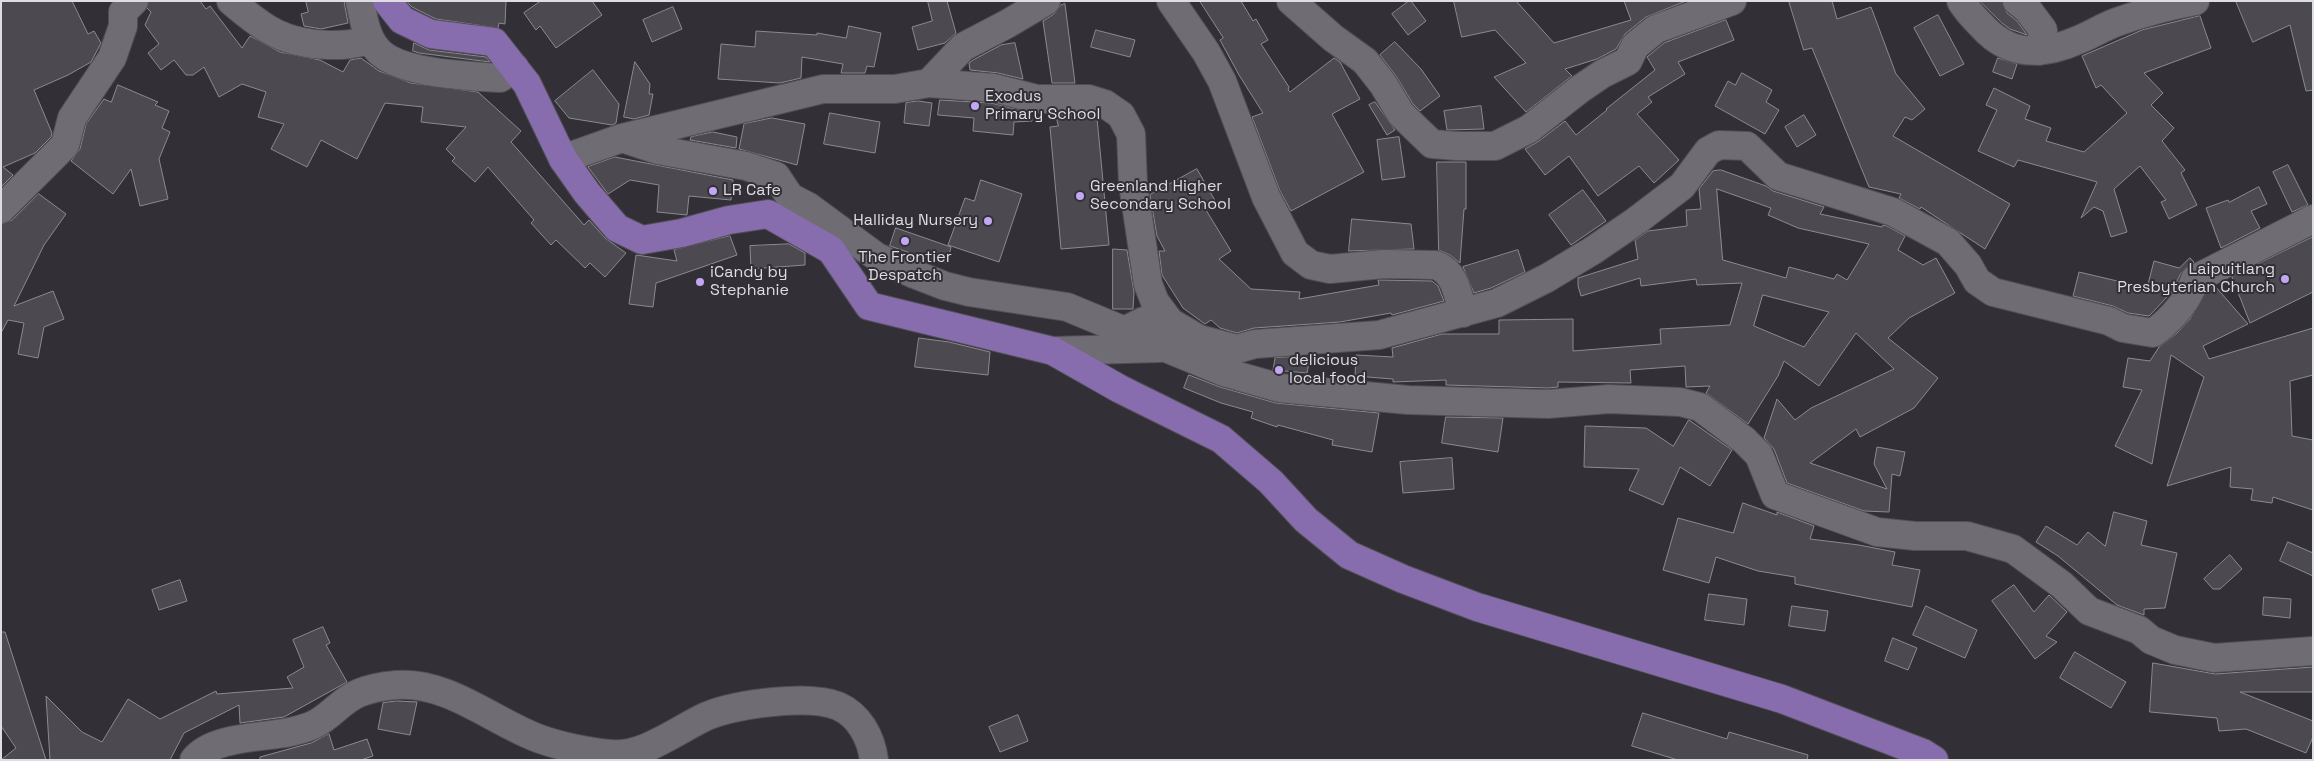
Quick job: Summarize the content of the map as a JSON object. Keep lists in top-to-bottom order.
{
  "places": [
    "Exodus Primary School",
    "LR Cafe",
    "Greenland Higher Secondary School",
    "Halliday Nursery",
    "The Frontier Despatch",
    "Laipuitlang Presbyterian Church",
    "iCandy by Stephanie",
    "delicious local food"
  ]
}
